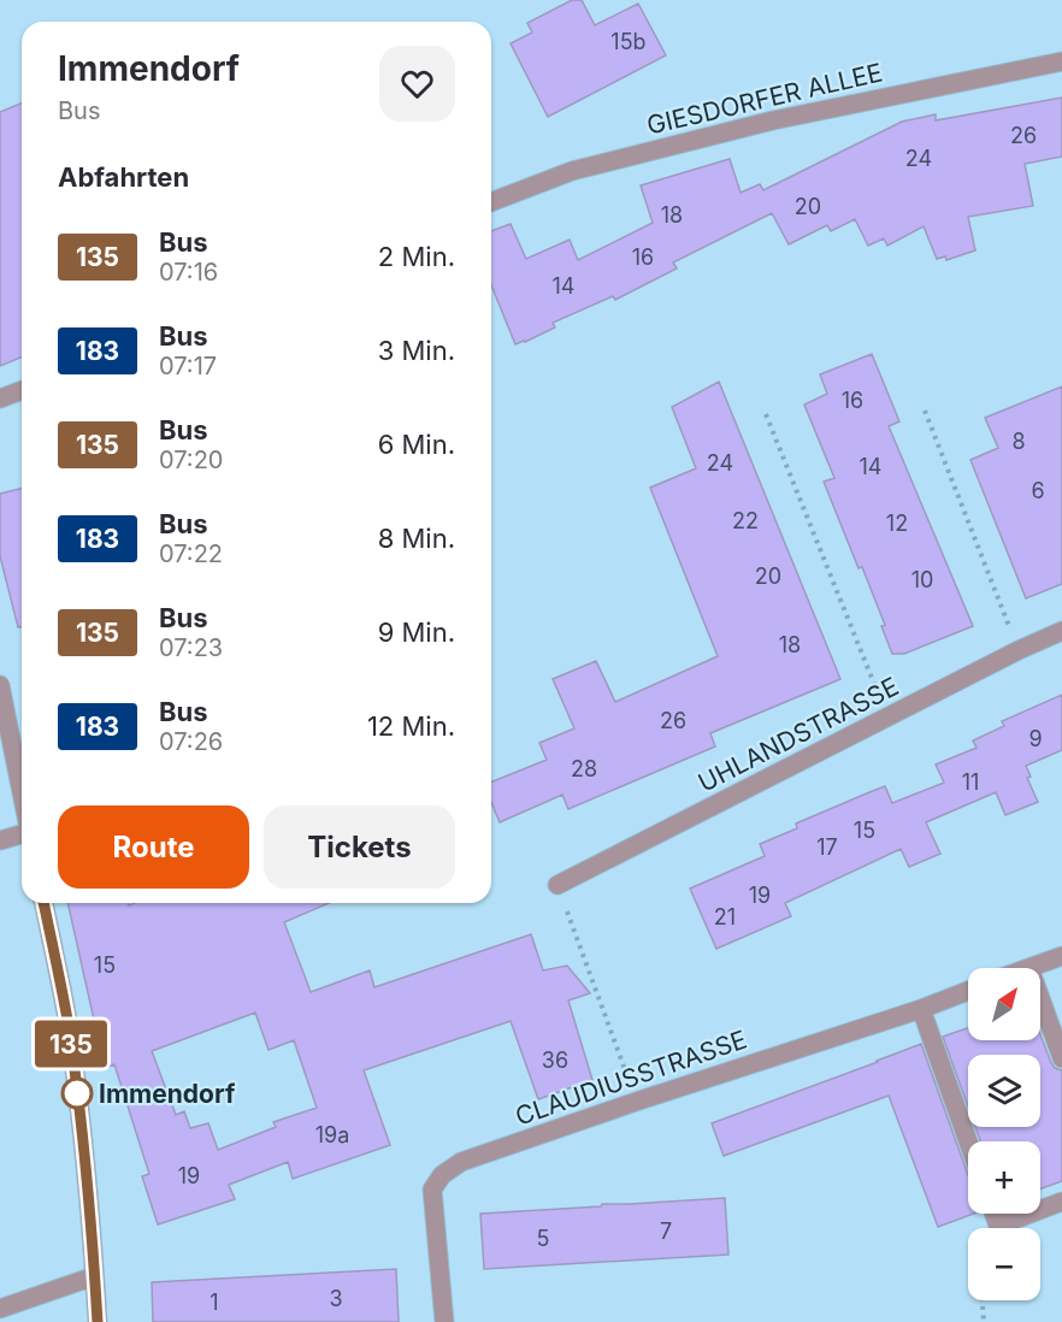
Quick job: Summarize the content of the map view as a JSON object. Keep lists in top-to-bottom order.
{
  "streets": {
    "street": ["GIESDORFER ALLEE", "UHLANDSTRASSE", "CLAUDIUSSTRASSE"]
  },
  "places": ["Immendorf"],
  "lines": ["bus line 135"],
  "house_numbers": [
    "15b",
    "26",
    "24",
    "20",
    "18",
    "16",
    "14",
    "16",
    "8",
    "24",
    "14",
    "6",
    "22",
    "12",
    "20",
    "10",
    "18",
    "26",
    "9",
    "28",
    "11",
    "15",
    "17",
    "19",
    "21",
    "15",
    "36",
    "19a",
    "19",
    "7",
    "5",
    "3",
    "1"
  ],
  "north": "top right",
  "page": {
    "on_map": "135",
    "heading": [
      ["Immendorf", "Bus"],
      "Abfahrten"
    ],
    "list": [
      {
        "mark": "135",
        "name": "Bus",
        "note": "07:16",
        "value": "2 Min."
      },
      {
        "mark": "183",
        "name": "Bus",
        "note": "07:17",
        "value": "3 Min."
      },
      {
        "mark": "135",
        "name": "Bus",
        "note": "07:20",
        "value": "6 Min."
      },
      {
        "mark": "183",
        "name": "Bus",
        "note": "07:22",
        "value": "8 Min."
      },
      {
        "mark": "135",
        "name": "Bus",
        "note": "07:23",
        "value": "9 Min."
      },
      {
        "mark": "183",
        "name": "Bus",
        "note": "07:26",
        "value": "12 Min."
      }
    ],
    "buttons": ["Route", "Tickets"],
    "map_buttons": ["+", "−"]
  }
}
